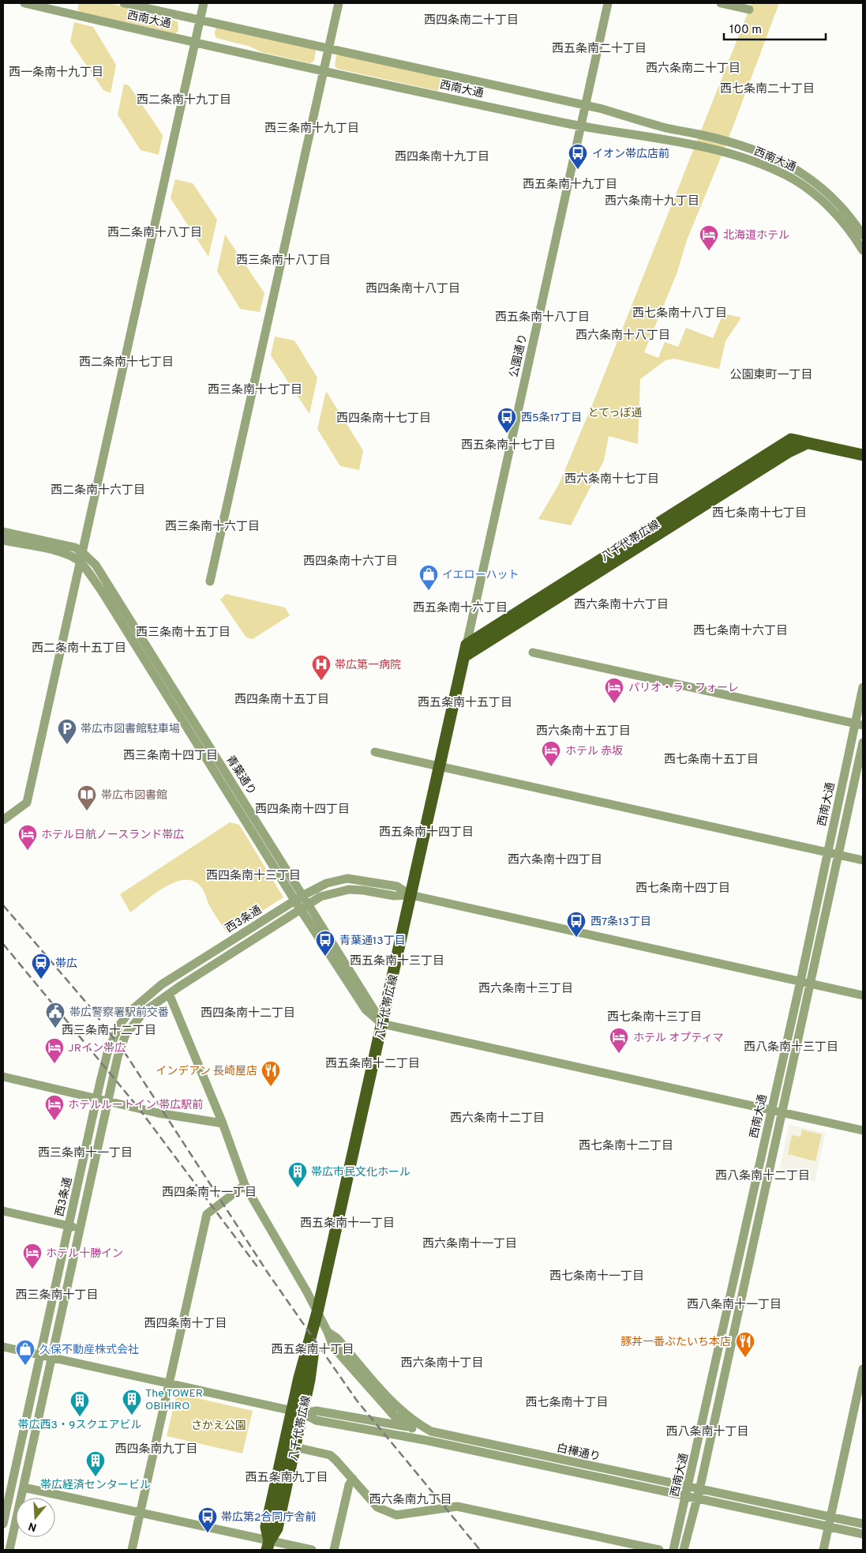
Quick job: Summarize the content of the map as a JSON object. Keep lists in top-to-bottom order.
{
  "streets": {
    "main road": ["八千代帯広線"],
    "street": [
      "西南大通",
      "公園通り",
      "青葉通り",
      "西3条通",
      "白樺通り"
    ]
  },
  "crossings": [
    ["西南大通", "公園通り"],
    ["西南大通", "白樺通り"],
    ["公園通り", "八千代帯広線"],
    ["八千代帯広線", "西3条通"],
    ["八千代帯広線", "白樺通り"],
    ["青葉通り", "西3条通"],
    ["西3条通", "白樺通り"]
  ],
  "districts": [
    "西四条南二十丁目",
    "西五条南二十丁目",
    "西六条南二十丁目",
    "西一条南十九丁目",
    "西七条南二十丁目",
    "西二条南十九丁目",
    "西三条南十九丁目",
    "西四条南十九丁目",
    "西五条南十九丁目",
    "西六条南十九丁目",
    "西二条南十八丁目",
    "西三条南十八丁目",
    "西四条南十八丁目",
    "西七条南十八丁目",
    "西五条南十八丁目",
    "西六条南十八丁目",
    "西二条南十七丁目",
    "公園東町一丁目",
    "西三条南十七丁目",
    "西四条南十七丁目",
    "西五条南十七丁目",
    "西六条南十七丁目",
    "西二条南十六丁目",
    "西七条南十七丁目",
    "西三条南十六丁目",
    "西四条南十六丁目",
    "西六条南十六丁目",
    "西五条南十六丁目",
    "西七条南十六丁目",
    "西三条南十五丁目",
    "西二条南十五丁目",
    "西四条南十五丁目",
    "西五条南十五丁目",
    "西六条南十五丁目",
    "西三条南十四丁目",
    "西七条南十五丁目",
    "西四条南十四丁目",
    "西五条南十四丁目",
    "西六条南十四丁目",
    "西四条南十三丁目",
    "西七条南十四丁目",
    "西五条南十三丁目",
    "西六条南十三丁目",
    "西四条南十二丁目",
    "西七条南十三丁目",
    "西三条南十二丁目",
    "西八条南十三丁目",
    "西五条南十二丁目",
    "西六条南十二丁目",
    "西七条南十二丁目",
    "西三条南十一丁目",
    "西八条南十二丁目",
    "西四条南十一丁目",
    "西五条南十一丁目",
    "西六条南十一丁目",
    "西七条南十一丁目",
    "西三条南十丁目",
    "西八条南十一丁目",
    "西四条南十丁目",
    "西五条南十丁目",
    "西六条南十丁目",
    "西七条南十丁目",
    "西八条南十丁目",
    "西四条南九丁目",
    "西五条南九丁目",
    "西六条南九丁目"
  ],
  "parks": ["とてっぽ通", "さかえ公園"],
  "places": {
    "bus stop": [
      "イオン帯広店前",
      "西5条17丁目",
      "西7条13丁目",
      "青葉通13丁目",
      "帯広第2合同庁舎前"
    ],
    "hotel": [
      "北海道ホテル",
      "パリオ・ラ・フォーレ",
      "ホテル 赤坂",
      "ホテル日航ノースランド帯広",
      "ホテル オプティマ",
      "JRイン帯広",
      "ホテルルートイン 帯広駅前",
      "ホテル十勝イン"
    ],
    "shop": ["イエローハット", "久保不動産株式会社"],
    "hospital": ["帯広第一病院"],
    "parking": ["帯広市図書館駐車場"],
    "library": ["帯広市図書館"],
    "station": ["帯広"],
    "public building": ["帯広警察署駅前交番"],
    "restaurant": ["インデアン 長崎屋店", "豚丼一番ぶたいち本店"],
    "building": [
      "帯広市民文化ホール",
      "The TOWER OBIHIRO",
      "帯広西3・9スクエアビル",
      "帯広経済センタービル"
    ]
  },
  "scale_bar": "100 m",
  "north": "bottom"
}
